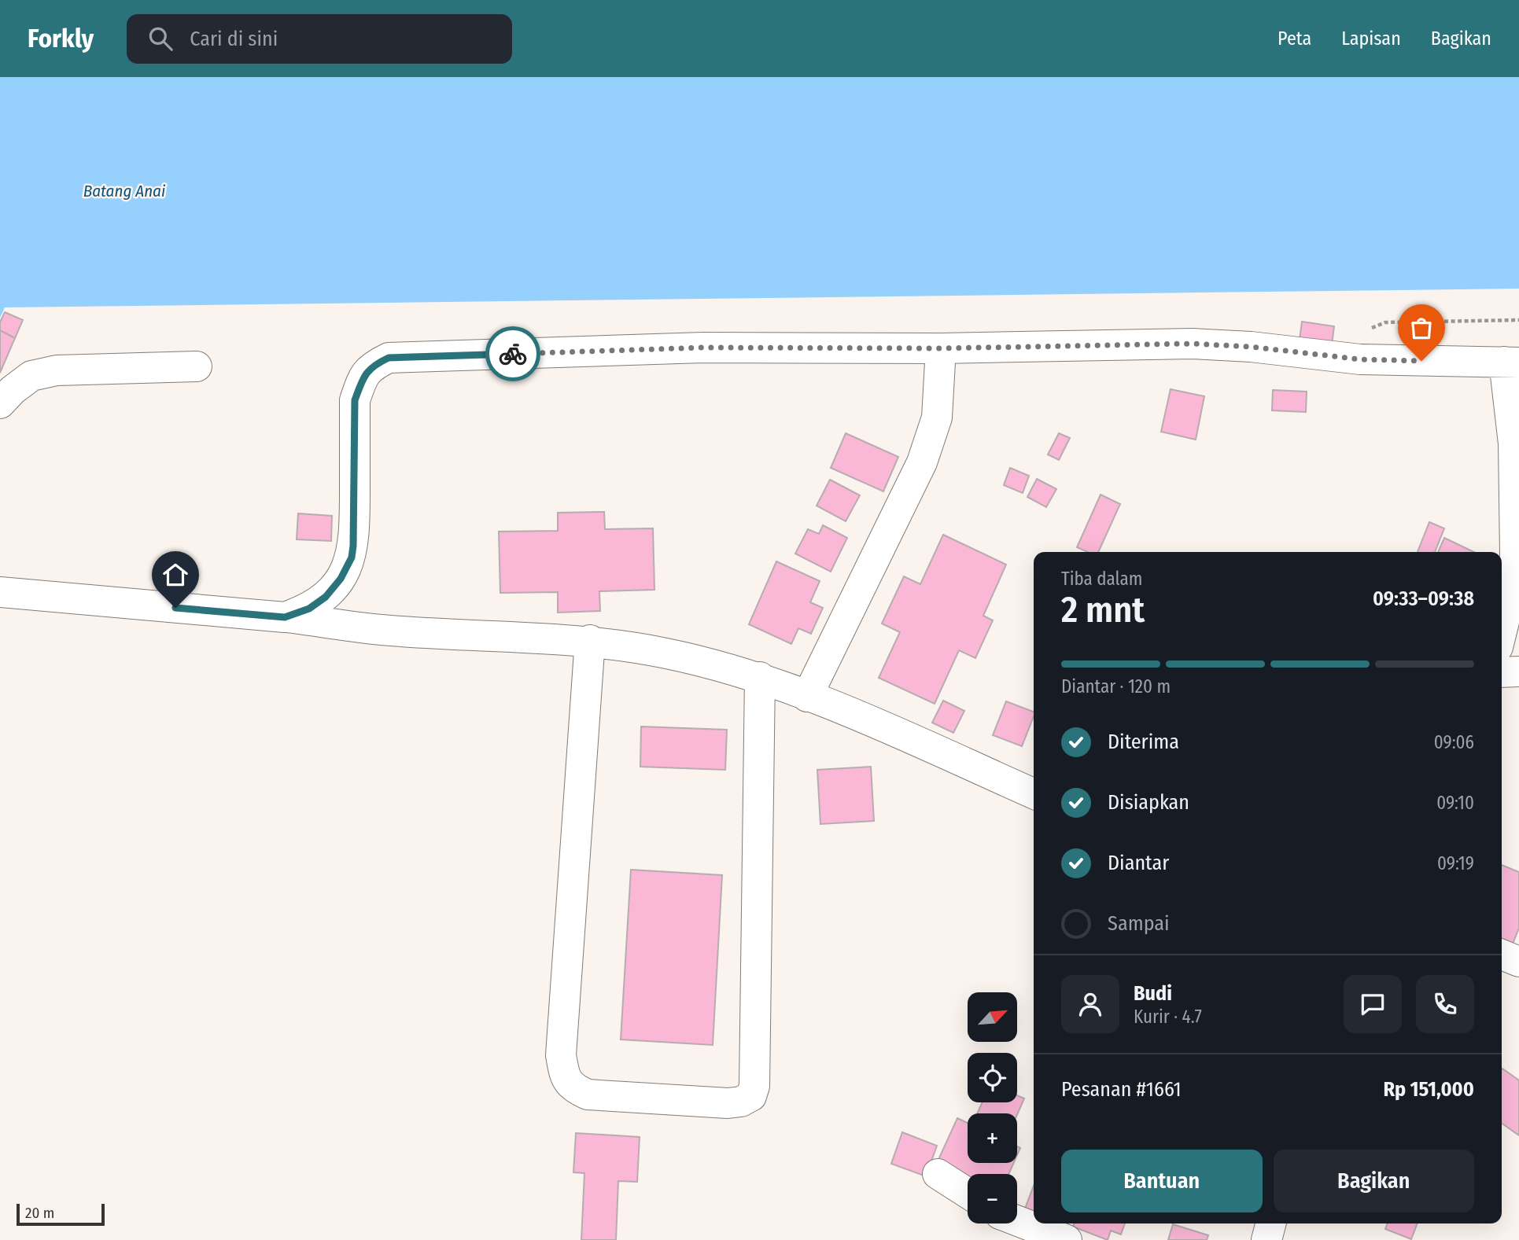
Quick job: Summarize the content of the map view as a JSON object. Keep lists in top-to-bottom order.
{
  "water": ["Batang Anai"],
  "scale_bar": "20 m",
  "north": "top right",
  "page": {
    "header": "Forkly",
    "search": "Cari di sini",
    "nav": ["Peta", "Lapisan", "Bagikan"],
    "heading": ["2 mnt", "Tiba dalam", "09:33–09:38"],
    "panel": [
      "Budi",
      "Kurir · 4.7",
      "Pesanan #1661",
      "Rp 151,000"
    ],
    "bar": "Diantar · 120 m",
    "list": [
      ["Diterima", "09:06"],
      ["Disiapkan", "09:10"],
      ["Diantar", "09:19"],
      "Sampai"
    ],
    "map_buttons": ["+", "−"],
    "buttons": ["Bantuan", "Bagikan"],
    "scale": "20 m"
  }
}
